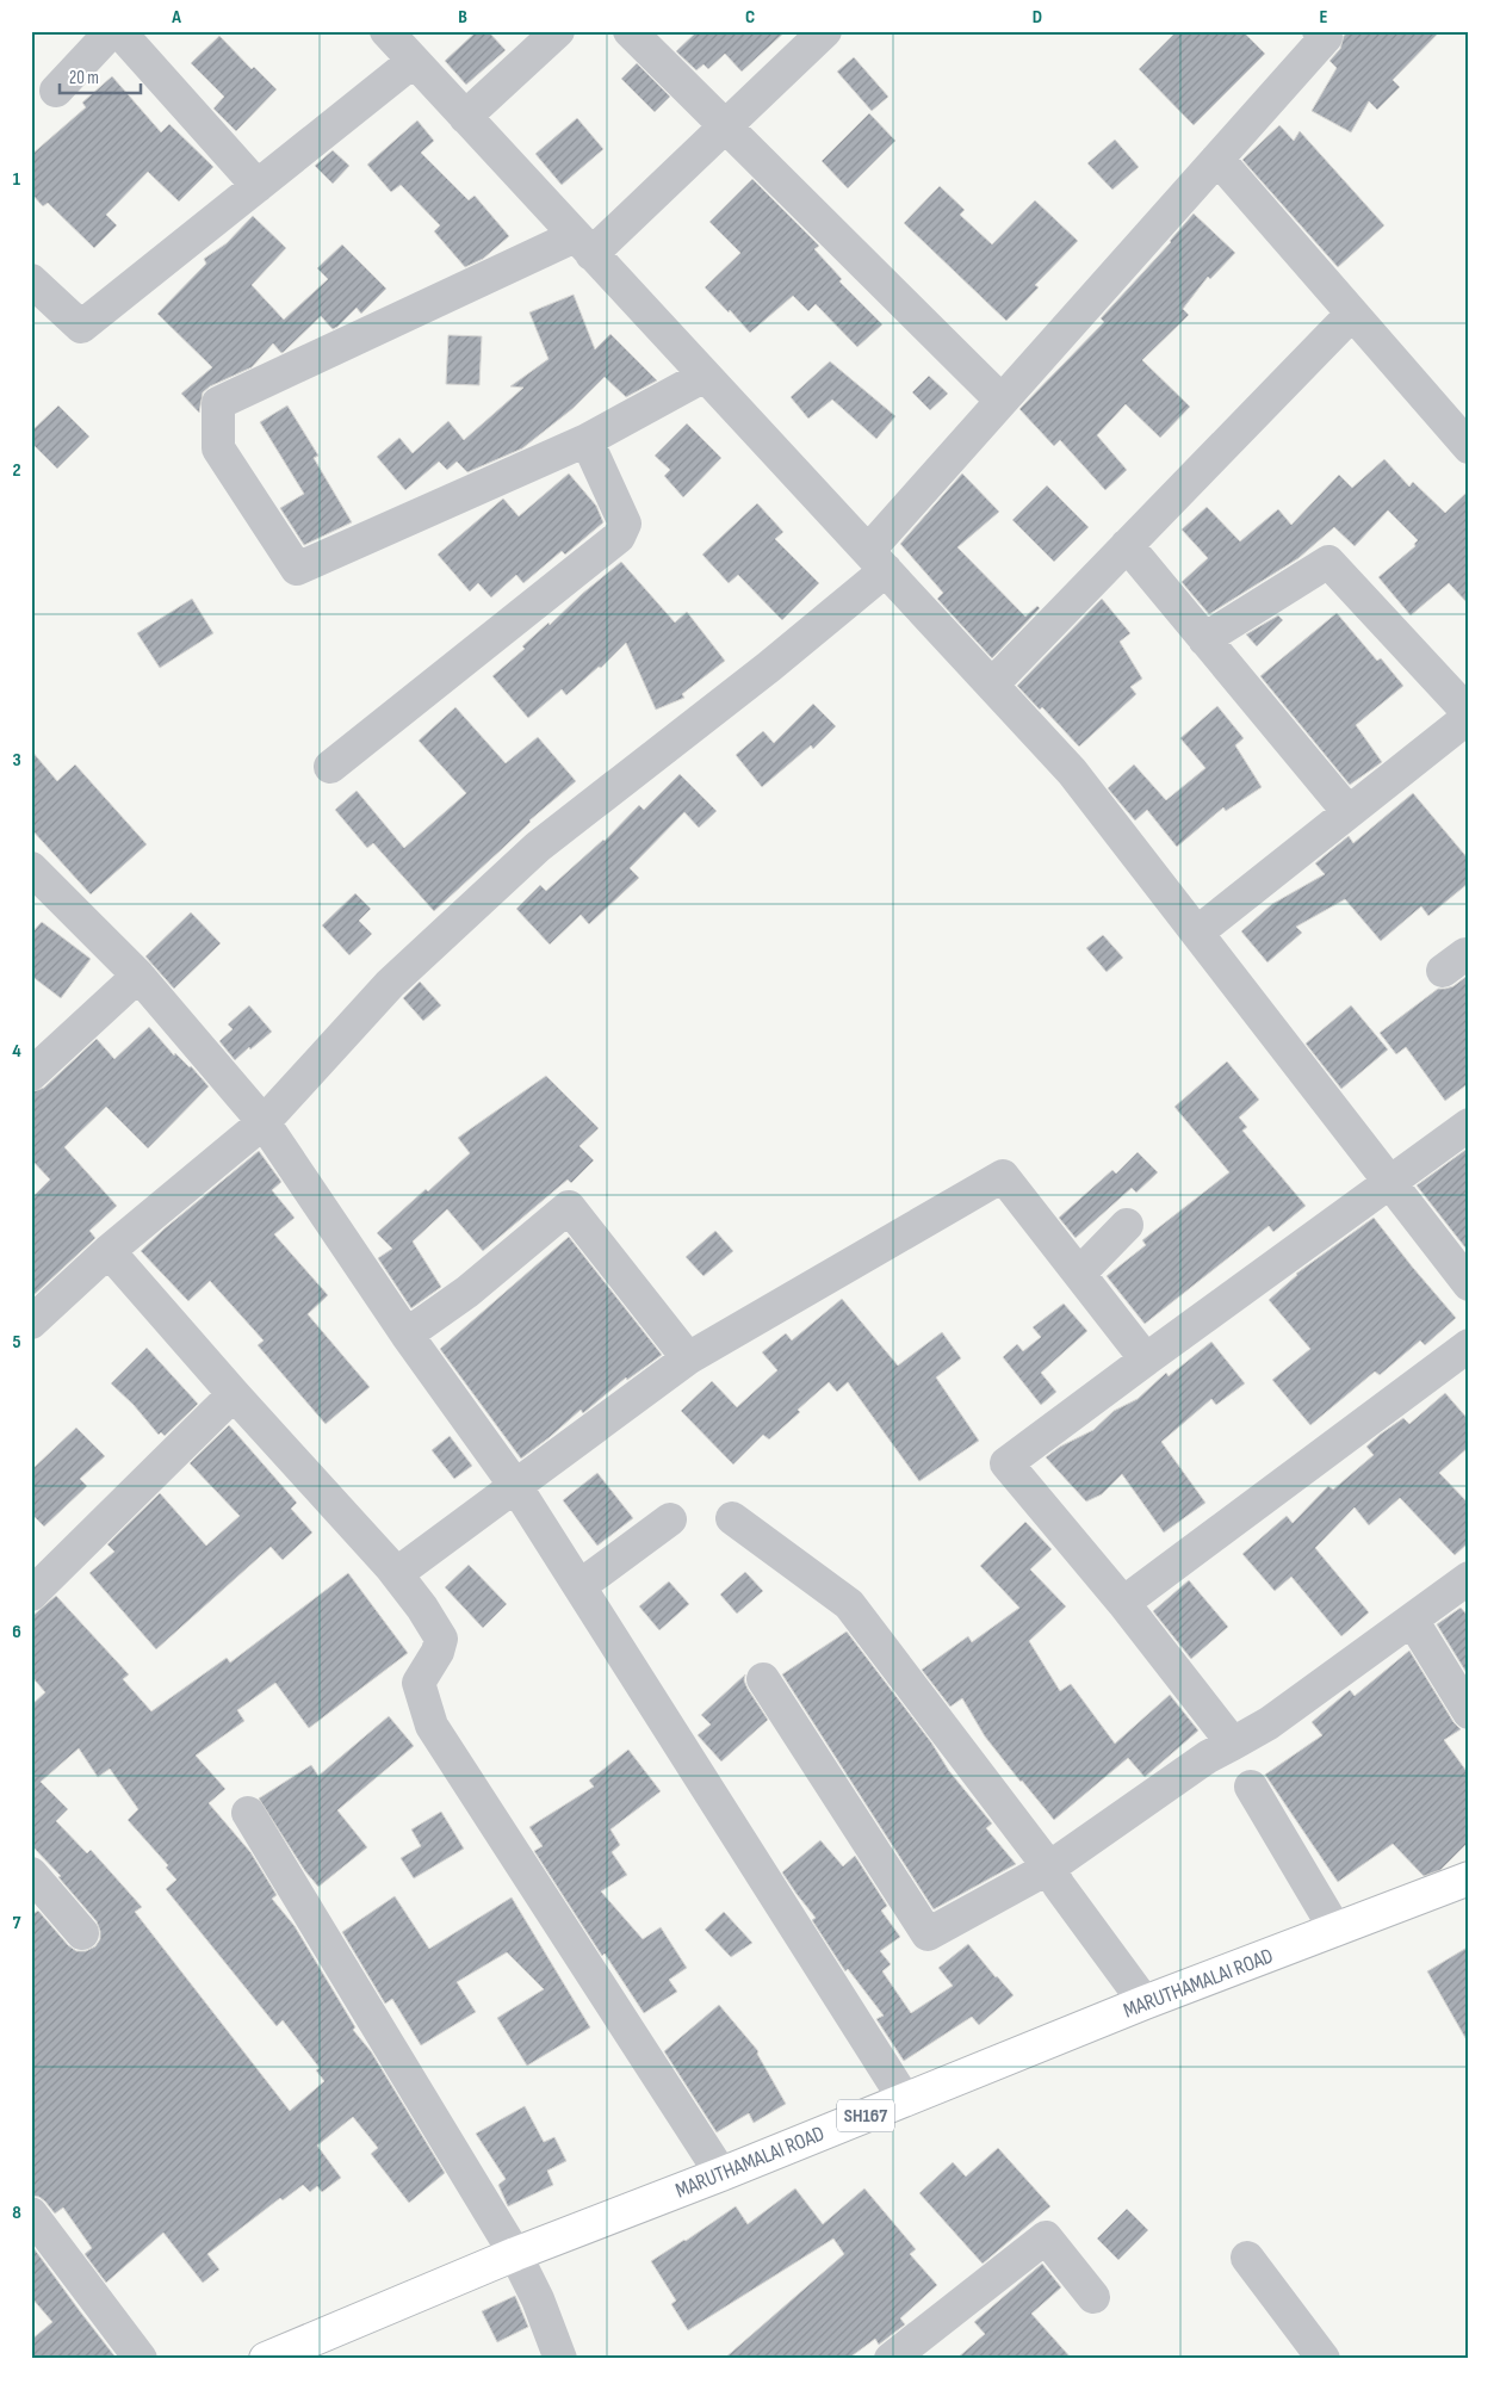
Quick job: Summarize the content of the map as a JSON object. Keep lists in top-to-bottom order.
{
  "streets": {
    "main road": ["MARUTHAMALAI ROAD", "SH167"]
  },
  "scale_bar": "20 m",
  "grid": {
    "columns": [
      "A",
      "B",
      "C",
      "D",
      "E"
    ],
    "rows": [
      "1",
      "2",
      "3",
      "4",
      "5",
      "6",
      "7",
      "8"
    ]
  }
}
